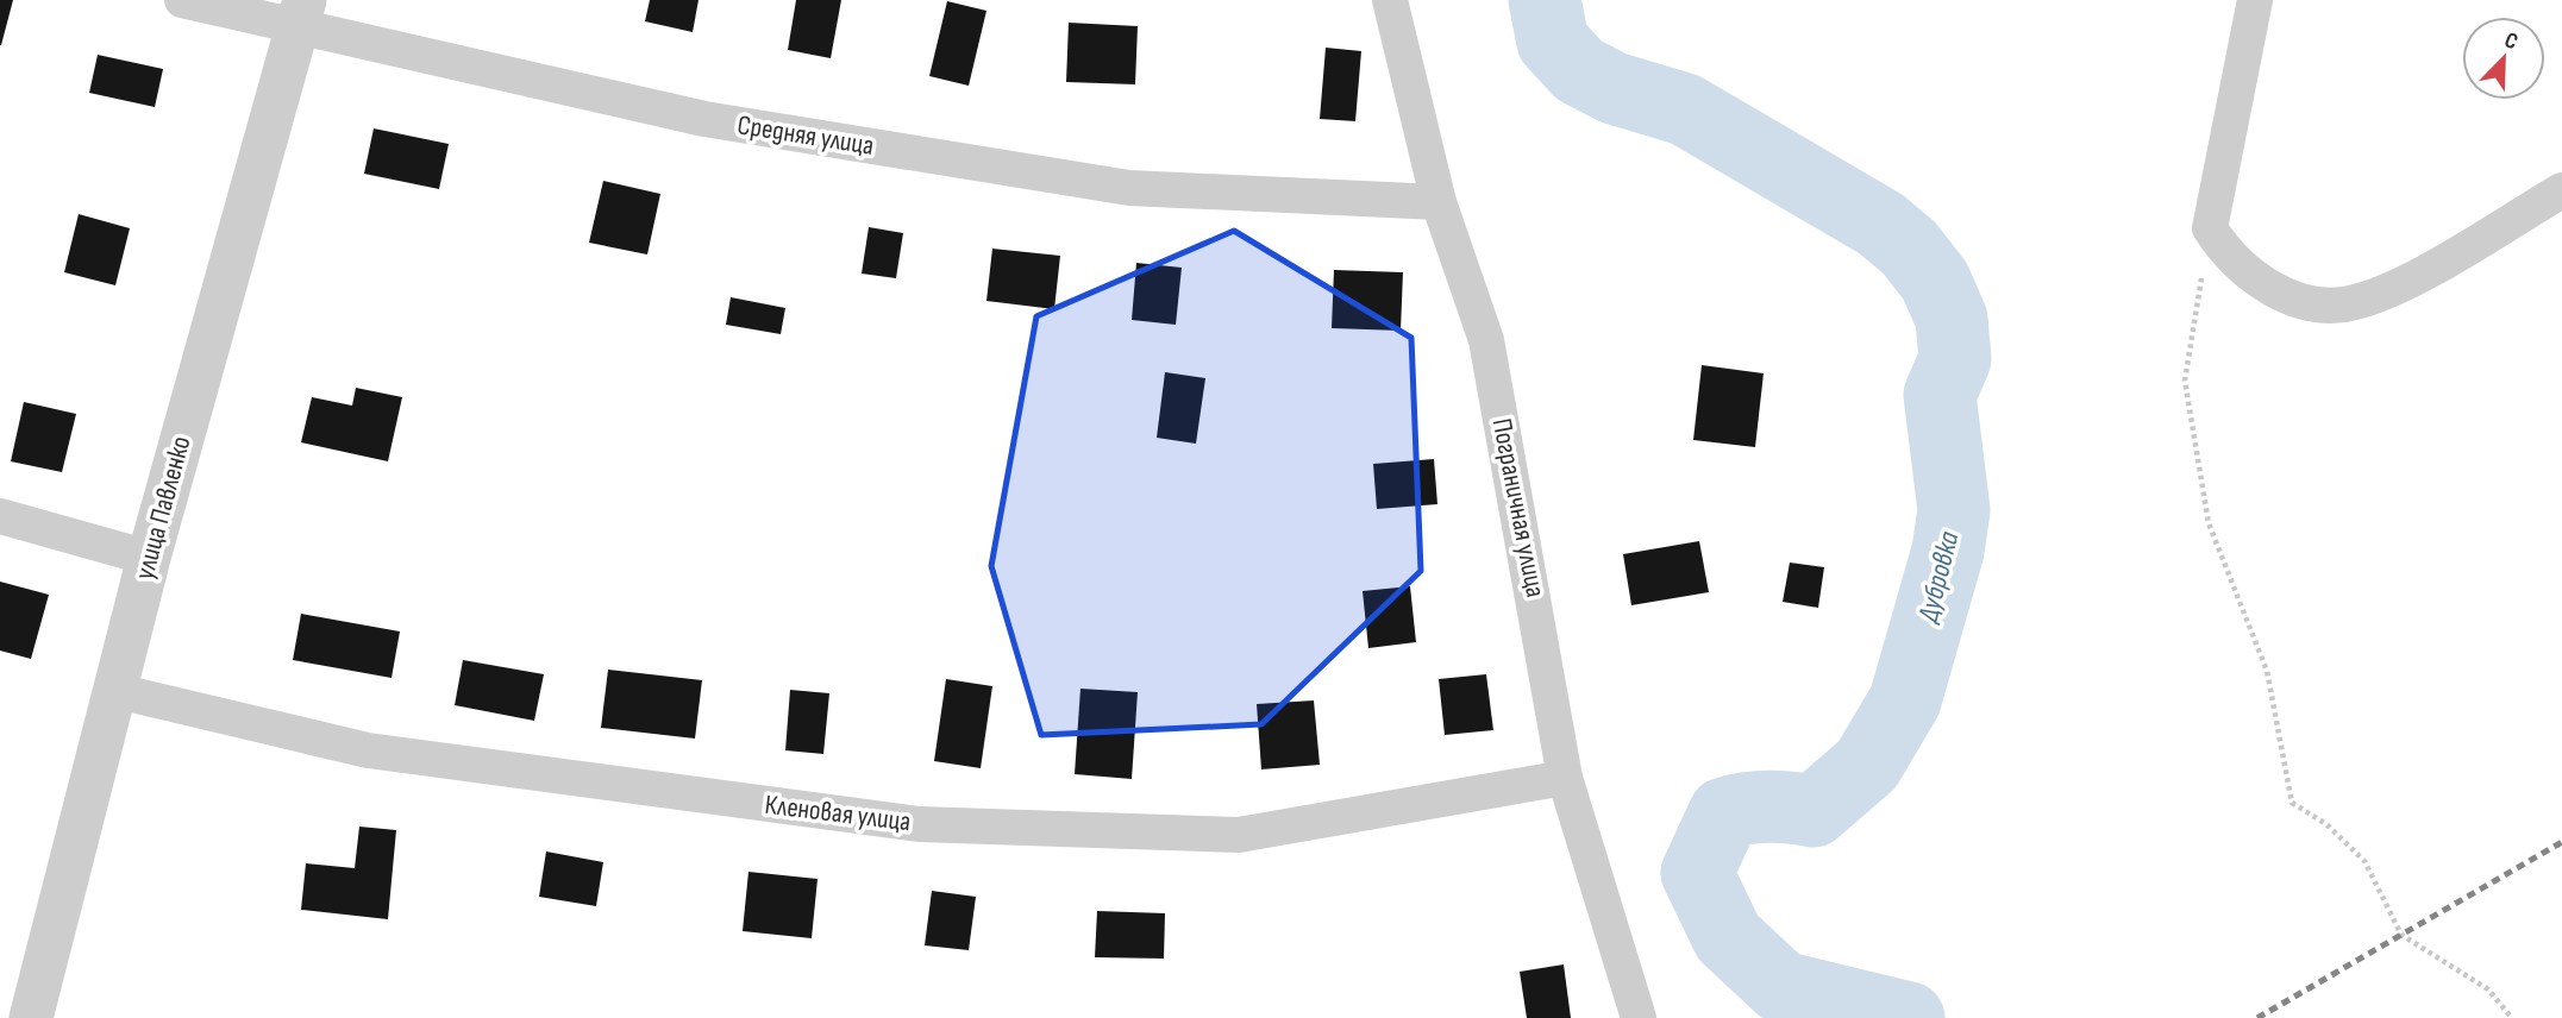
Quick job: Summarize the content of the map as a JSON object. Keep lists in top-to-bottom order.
{
  "streets": {
    "street": [
      "Средняя улица",
      "улица Павленко",
      "Пограничная улица",
      "Кленовая улица"
    ]
  },
  "crossings": [
    ["Средняя улица", "улица Павленко"],
    ["Средняя улица", "Пограничная улица"],
    ["улица Павленко", "Кленовая улица"],
    ["Пограничная улица", "Кленовая улица"]
  ],
  "water": ["Дубровка"],
  "north": "top right"
}
